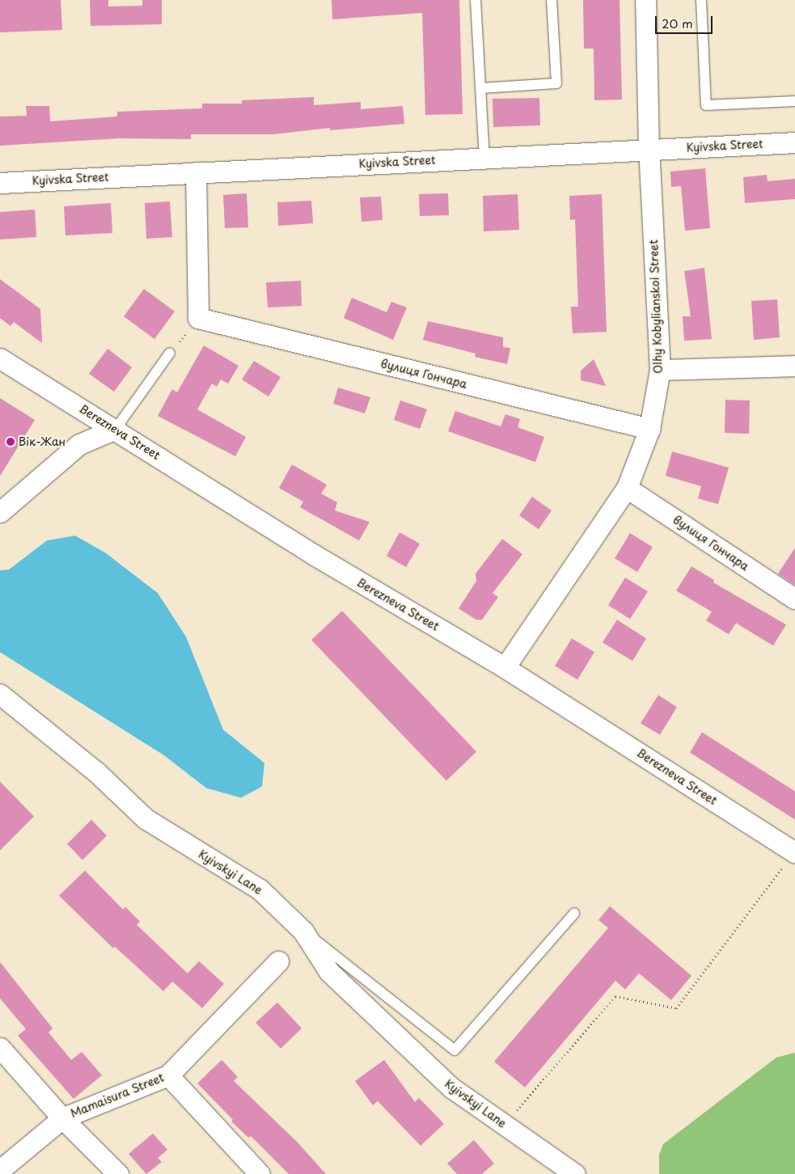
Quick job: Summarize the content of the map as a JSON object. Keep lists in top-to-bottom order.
{
  "streets": {
    "street": [
      "Kyivska Street",
      "Olhy Kobylianskoi Street",
      "вулиця Гончара",
      "Berezneva Street",
      "Kyivskyi Lane",
      "Mamaisura Street"
    ]
  },
  "crossings": [
    ["Kyivska Street", "Olhy Kobylianskoi Street"],
    ["Olhy Kobylianskoi Street", "вулиця Гончара"],
    ["Olhy Kobylianskoi Street", "Berezneva Street"]
  ],
  "places": ["Вік-Жан"],
  "scale_bar": "20 m"
}
